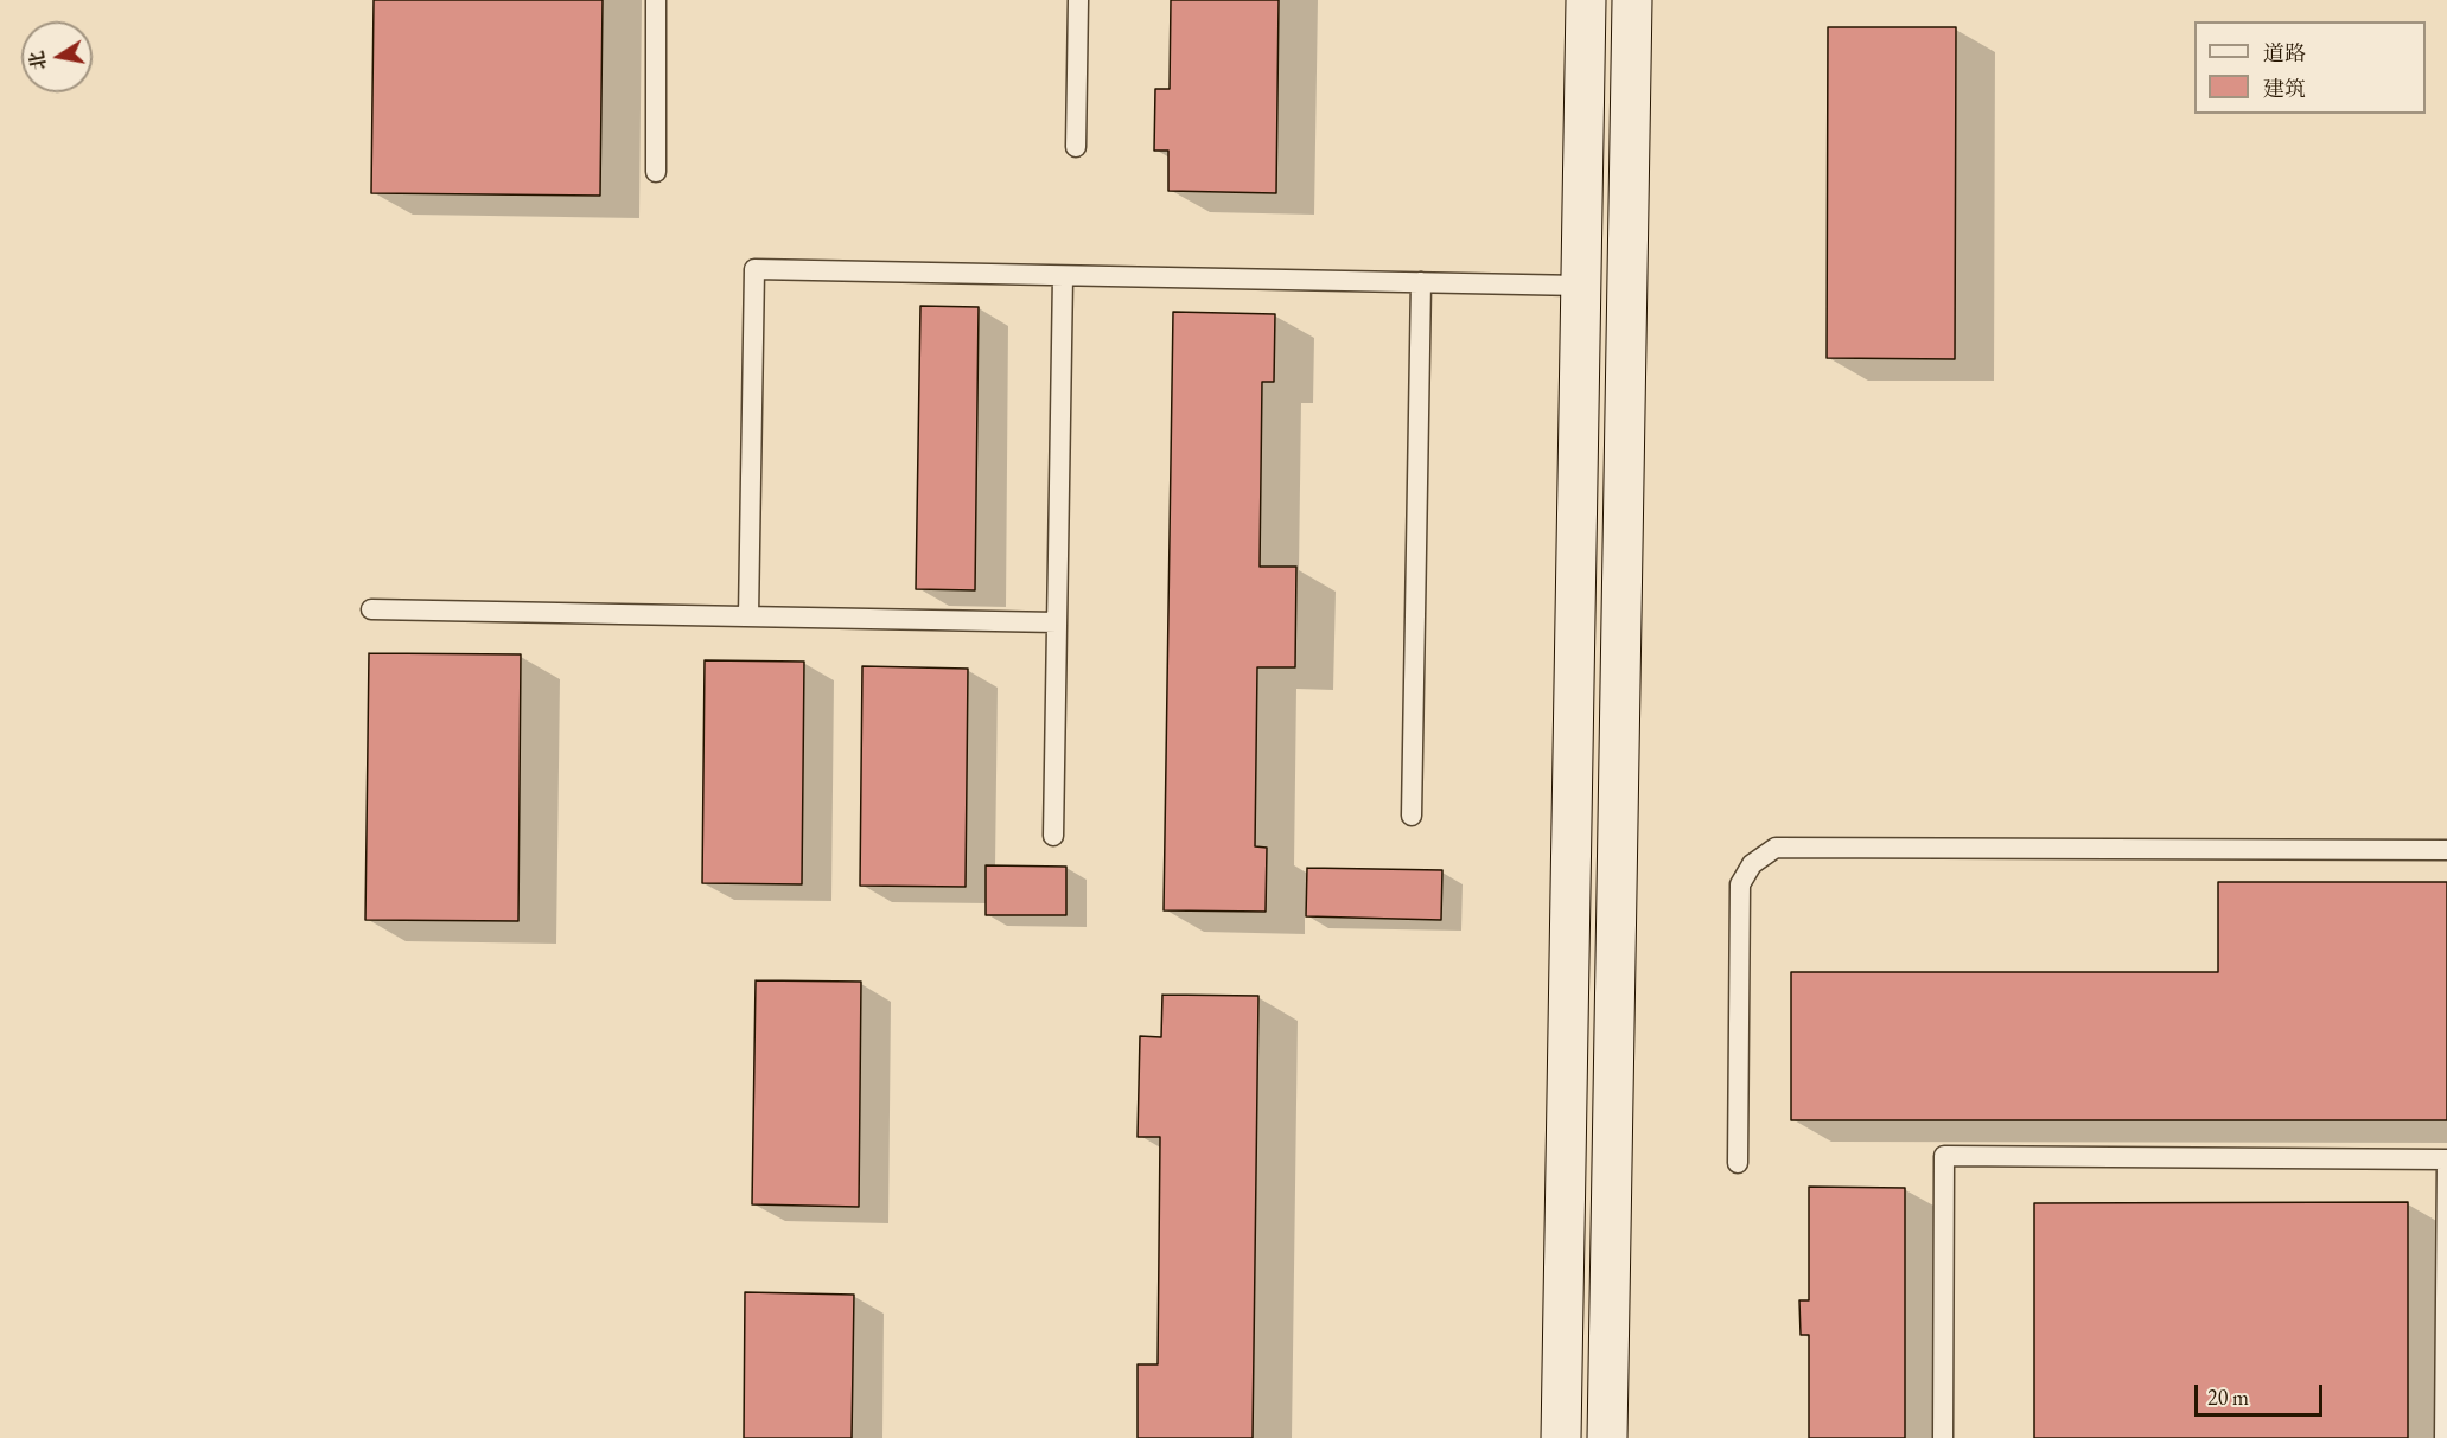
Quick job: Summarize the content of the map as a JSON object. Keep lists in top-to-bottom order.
{
  "legend": ["道路", "建筑"],
  "scale_bar": "20 m",
  "north": "left"
}
